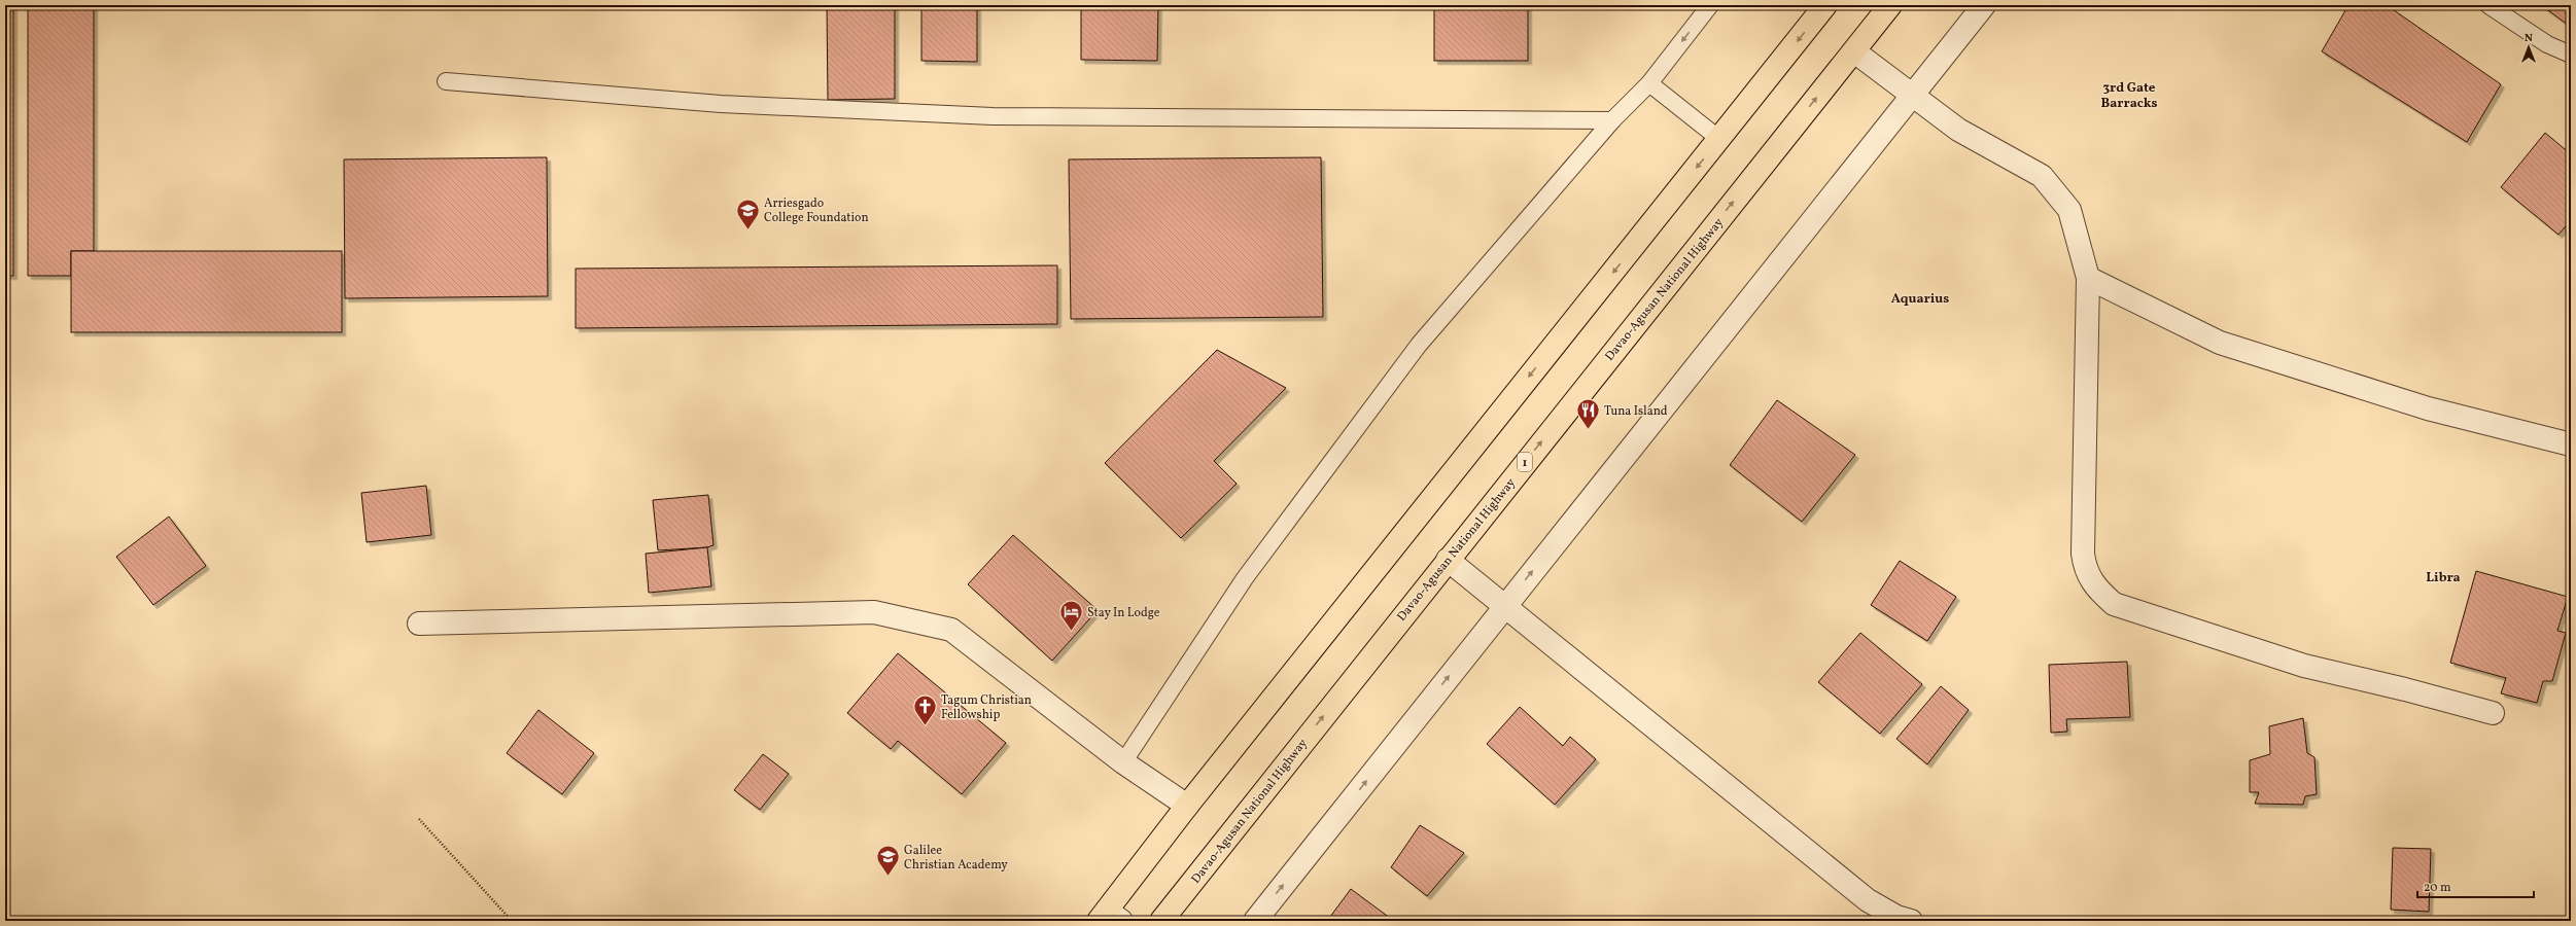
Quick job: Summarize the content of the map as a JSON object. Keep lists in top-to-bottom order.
{
  "streets": {
    "highway": ["Davao-Agusan National Highway", "1"]
  },
  "districts": ["3rd Gate Barracks", "Aquarius", "Libra"],
  "places": {
    "school or university": ["Arriesgado College Foundation", "Galilee Christian Academy"],
    "restaurant": ["Tuna Island"],
    "hotel": ["Stay In Lodge"],
    "church": ["Tagum Christian Fellowship"]
  },
  "scale_bar": "20 m",
  "north": "top"
}
